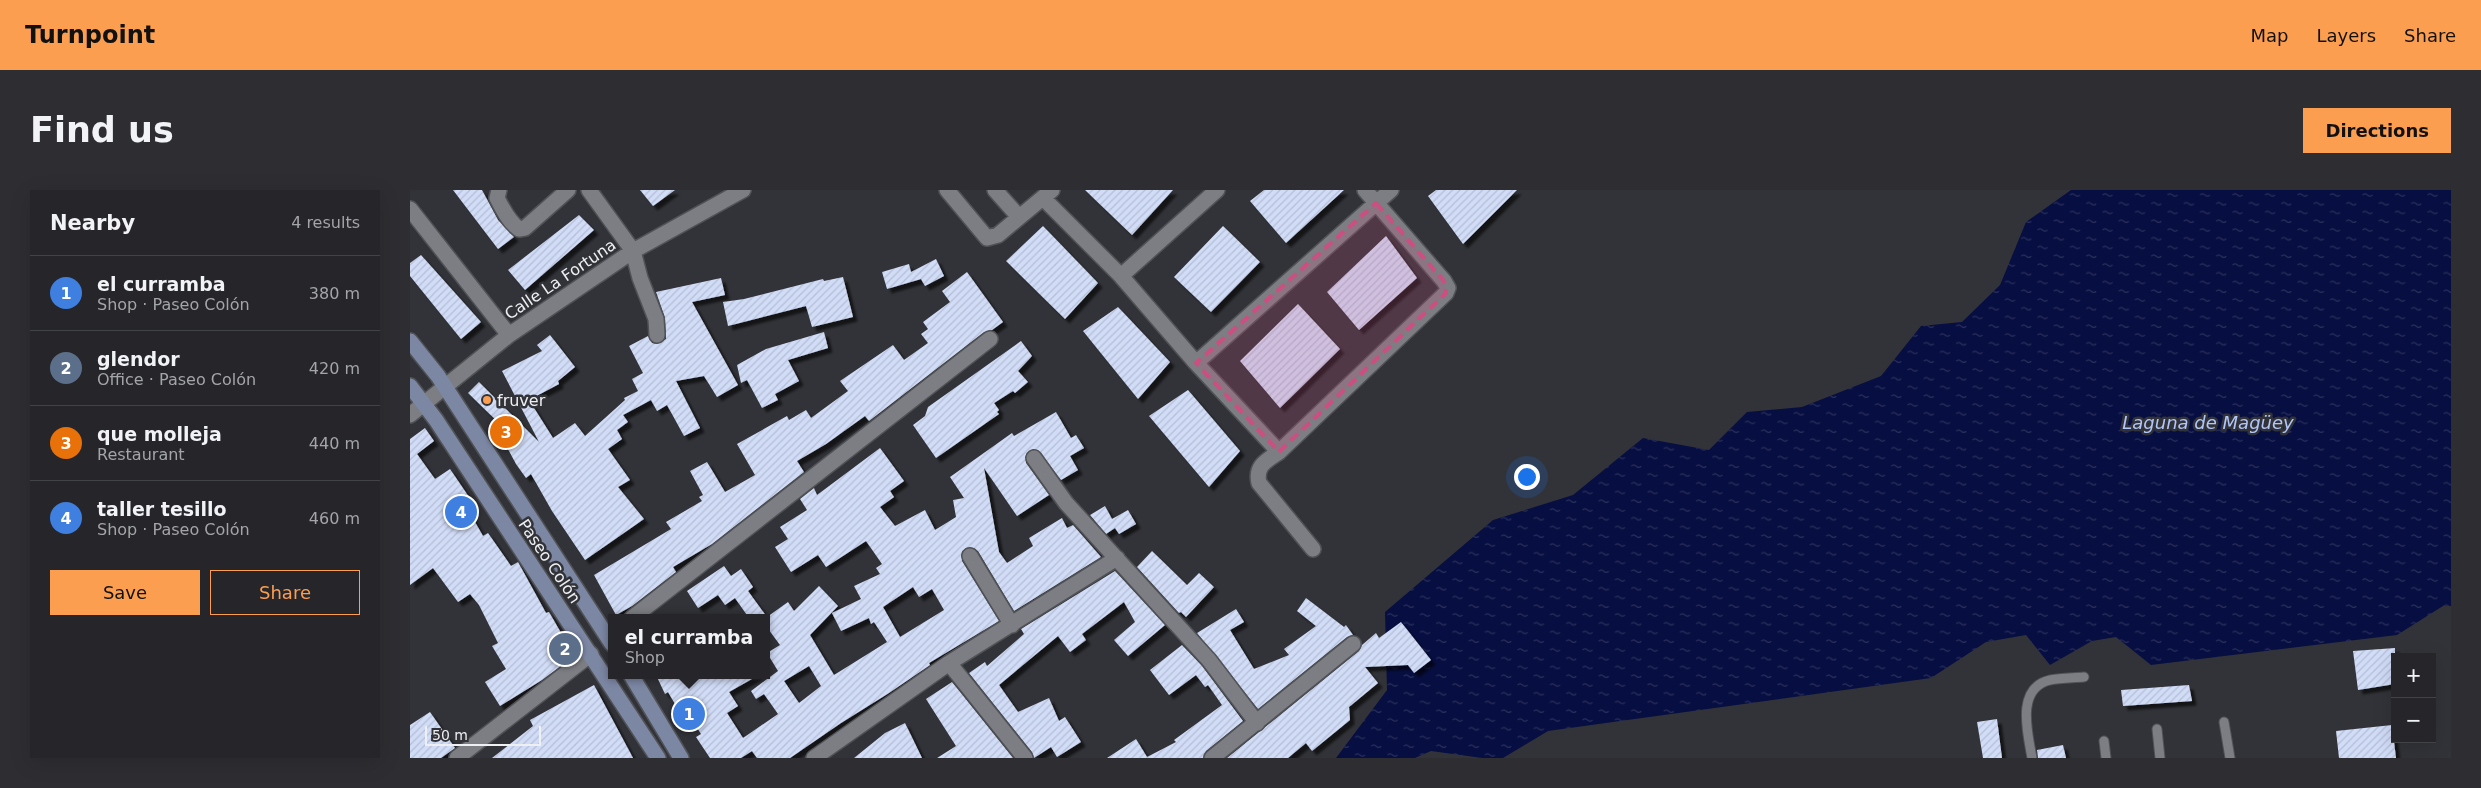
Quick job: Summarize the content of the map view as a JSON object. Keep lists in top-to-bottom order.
{
  "streets": {
    "main road": ["Paseo Colón"],
    "street": ["Calle La Fortuna"]
  },
  "crossings": [
    ["Calle La Fortuna", "Paseo Colón"]
  ],
  "water": ["Laguna de Magüey"],
  "places": ["fruver"],
  "scale_bar": "50 m",
  "page": {
    "header": "Turnpoint",
    "nav": ["Map", "Layers", "Share"],
    "buttons": [
      "Directions",
      ["Save", "Share"]
    ],
    "title": "Find us",
    "heading": ["Nearby", "4 results"],
    "list": [
      {
        "mark": "1",
        "name": "el curramba",
        "note": "Shop · Paseo Colón",
        "value": "380 m"
      },
      {
        "mark": "2",
        "name": "glendor",
        "note": "Office · Paseo Colón",
        "value": "420 m"
      },
      {
        "mark": "3",
        "name": "que molleja",
        "note": "Restaurant",
        "value": "440 m"
      },
      {
        "mark": "4",
        "name": "taller tesillo",
        "note": "Shop · Paseo Colón",
        "value": "460 m"
      }
    ],
    "pins": [
      "3",
      "4",
      "2",
      "1"
    ],
    "popup": ["el curramba", "Shop"],
    "map_buttons": ["+", "−"],
    "scale": "50 m"
  }
}
